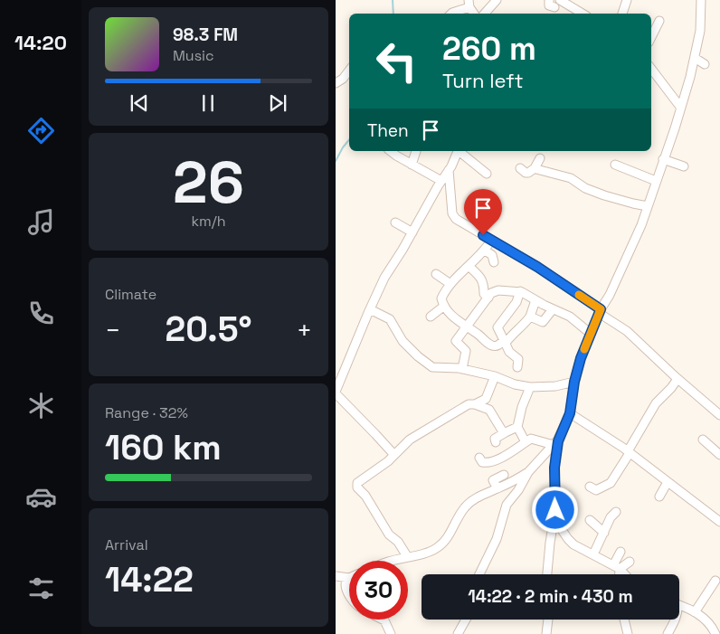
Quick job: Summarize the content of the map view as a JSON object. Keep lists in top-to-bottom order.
{
  "page": {
    "tabs": "14:20",
    "turn": ["260 m", "Turn left"],
    "song": ["98.3 FM", "Music"],
    "then": "Then",
    "tile": [
      ["26", "km/h"],
      "Climate",
      ["Range · 32%", "160 km"],
      ["Arrival", "14:22"]
    ],
    "heat": ["−", "20.5°", "+"],
    "limit": "30",
    "trip": "14:22 · 2 min · 430 m"
  }
}
